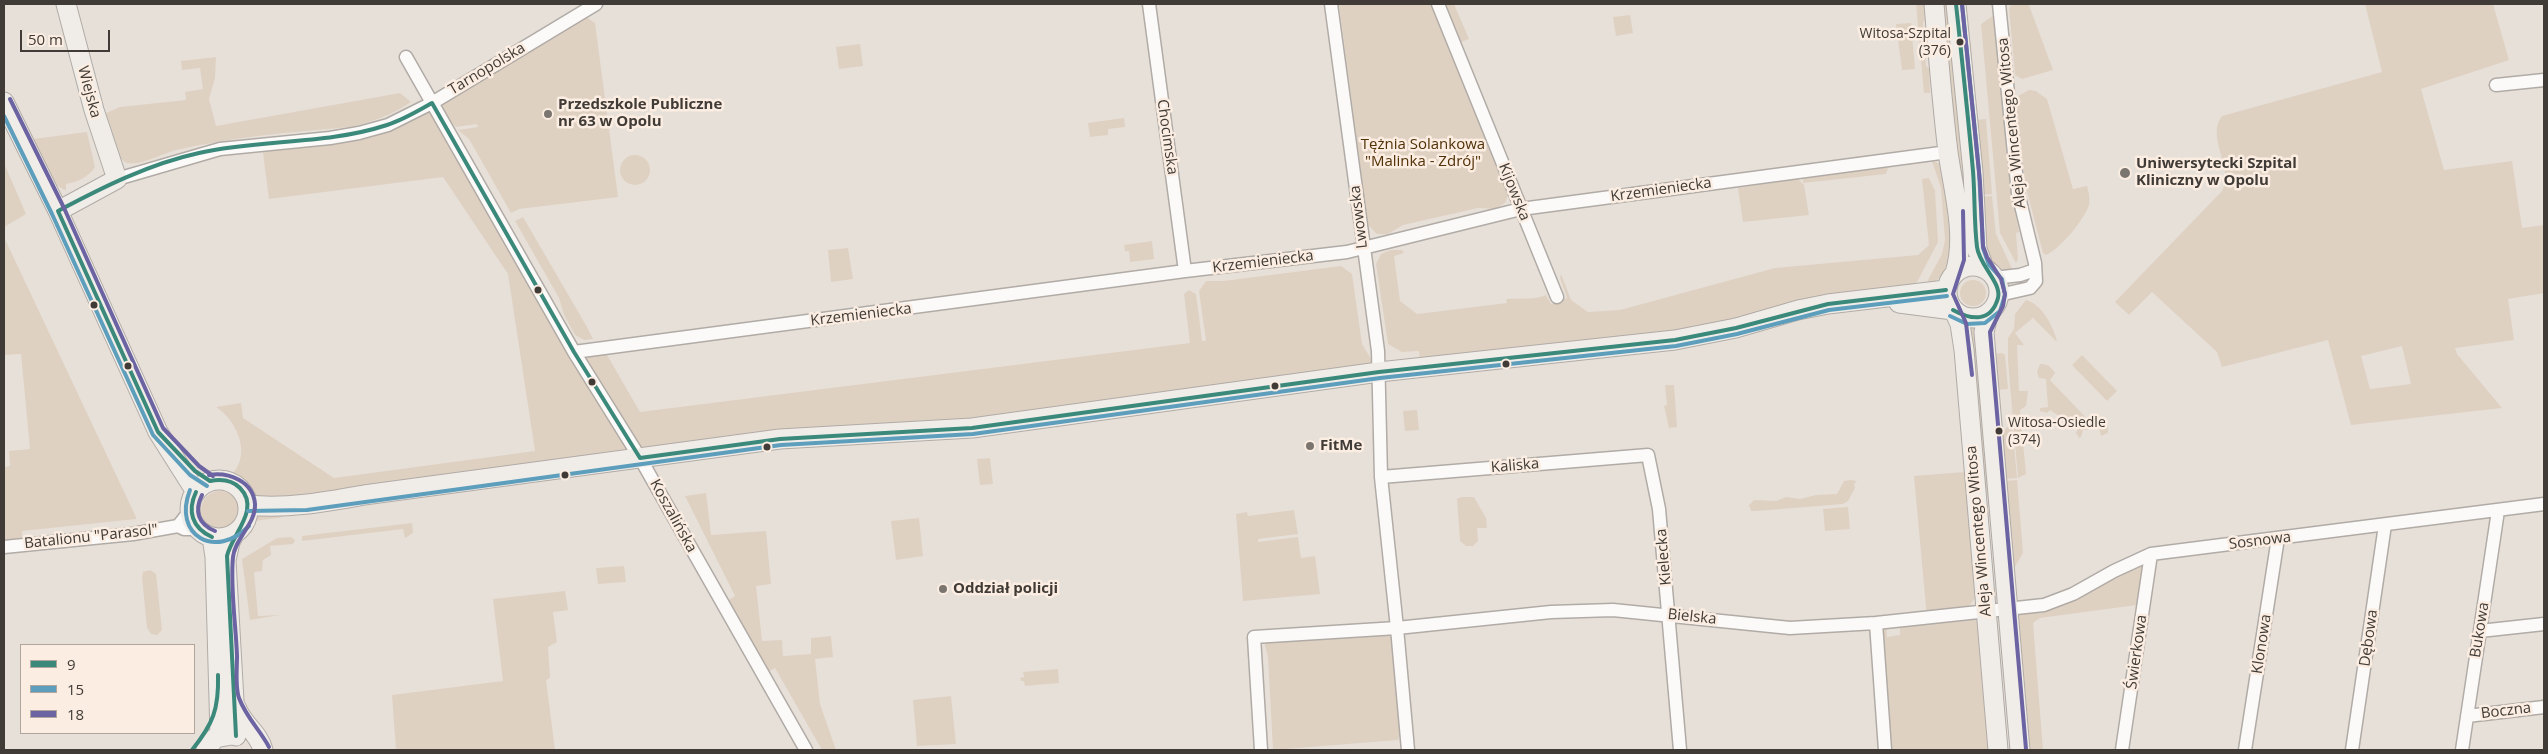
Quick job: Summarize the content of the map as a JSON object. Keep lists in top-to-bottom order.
{
  "streets": {
    "street": [
      "Tarnopolska",
      "Wiejska",
      "Aleja Wincentego Witosa",
      "Chocimska",
      "Krzemieniecka",
      "Kijowska",
      "Lwowska",
      "Kaliska",
      "Koszalińska",
      "Batalionu \"Parasol\"",
      "Sosnowa",
      "Kielecka",
      "Bielska",
      "Bukowa",
      "Dębowa",
      "Klonowa",
      "Świerkowa",
      "Boczna"
    ]
  },
  "crossings": [
    ["Tarnopolska", "Wiejska"],
    ["Tarnopolska", "Koszalińska"],
    ["Aleja Wincentego Witosa", "Sosnowa"],
    ["Aleja Wincentego Witosa", "Bielska"],
    ["Chocimska", "Krzemieniecka"],
    ["Krzemieniecka", "Kijowska"],
    ["Krzemieniecka", "Lwowska"],
    ["Krzemieniecka", "Koszalińska"],
    ["Kaliska", "Kielecka"],
    ["Sosnowa", "Bielska"],
    ["Sosnowa", "Bukowa"],
    ["Sosnowa", "Dębowa"],
    ["Sosnowa", "Klonowa"],
    ["Sosnowa", "Świerkowa"],
    ["Kielecka", "Bielska"],
    ["Bukowa", "Boczna"]
  ],
  "parks": ["Tężnia Solankowa \"Malinka - Zdrój\""],
  "places": [
    "Witosa-Szpital (376)",
    "Przedszkole Publiczne nr 63 w Opolu",
    "Uniwersytecki Szpital Kliniczny w Opolu",
    "Witosa-Osiedle (374)",
    "FitMe",
    "Oddział policji"
  ],
  "lines": ["transit line 9", "transit line 15", "transit line 18"],
  "legend": ["9", "15", "18"],
  "scale_bar": "50 m"
}
